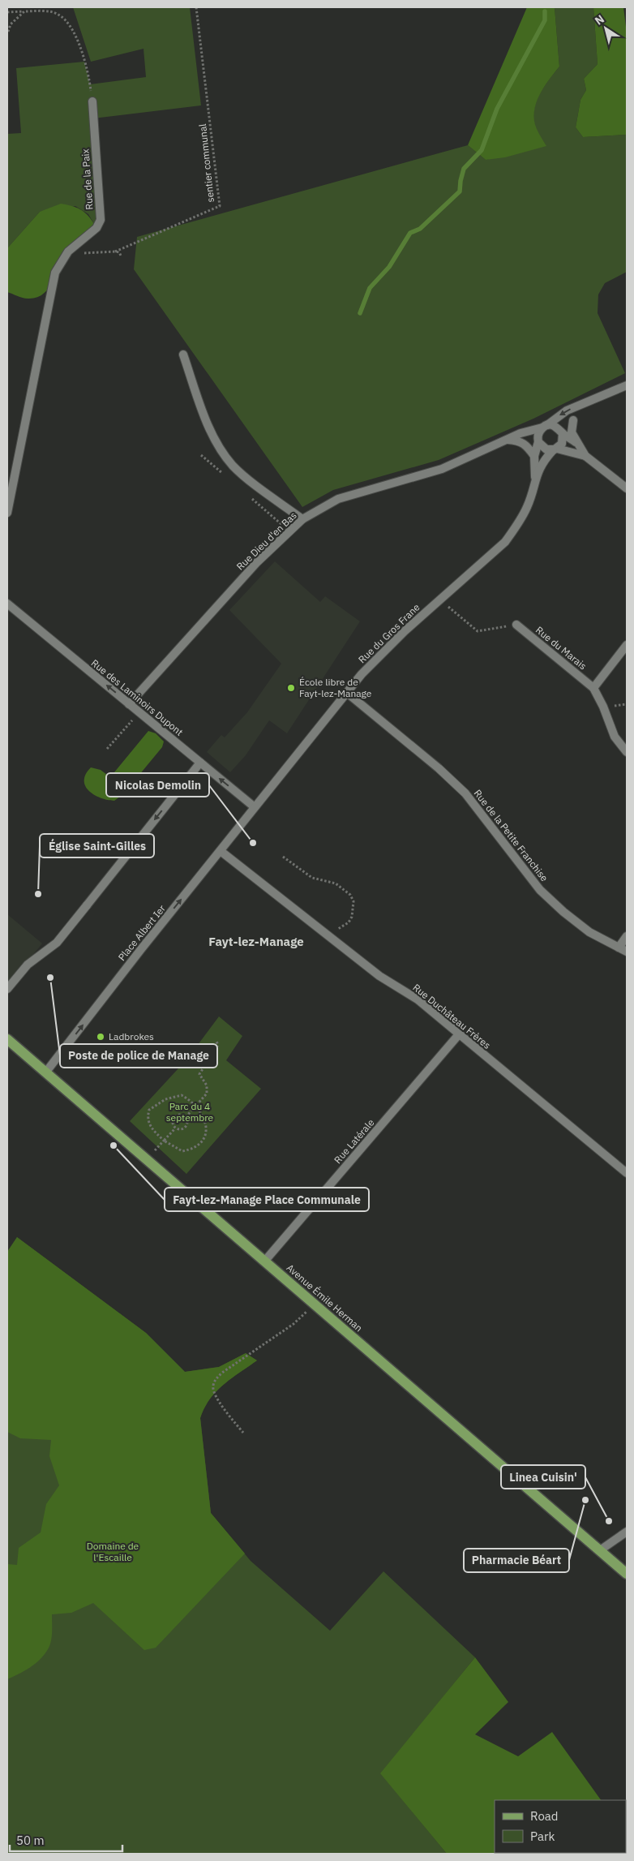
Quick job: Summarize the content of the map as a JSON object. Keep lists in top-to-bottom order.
{
  "streets": {
    "main road": ["Avenue Émile Herman"],
    "street": [
      "Rue de la Paix",
      "Rue Dieu d'en Bas",
      "Rue du Gros Frane",
      "Rue du Marais",
      "Rue des Laminoirs Dupont",
      "Rue de la Petite Franchise",
      "Place Albert Ier",
      "Rue Duchâteau Frères",
      "Rue Latérale"
    ],
    "path": ["sentier communal"]
  },
  "crossings": [
    ["Rue Dieu d'en Bas", "Rue des Laminoirs Dupont"],
    ["Rue du Gros Frane", "Rue des Laminoirs Dupont"],
    ["Rue du Gros Frane", "Rue de la Petite Franchise"],
    ["Rue du Gros Frane", "Place Albert Ier"],
    ["Rue des Laminoirs Dupont", "Place Albert Ier"],
    ["Place Albert Ier", "Rue Duchâteau Frères"],
    ["Place Albert Ier", "Avenue Émile Herman"],
    ["Rue Duchâteau Frères", "Rue Latérale"],
    ["Rue Latérale", "Avenue Émile Herman"]
  ],
  "one_way": ["Rue des Laminoirs Dupont"],
  "districts": ["Fayt-lez-Manage"],
  "parks": ["Parc du 4 septembre", "Domaine de l'Escaille"],
  "places": [
    "École libre de Fayt-lez-Manage",
    "Nicolas Demolin",
    "Église Saint-Gilles",
    "Poste de police de Manage",
    "Ladbrokes",
    "Fayt-lez-Manage Place Communale",
    "Pharmacie Béart",
    "Linea Cuisin'"
  ],
  "legend": ["Road", "Park"],
  "scale_bar": "50 m",
  "north": "top left"
}
